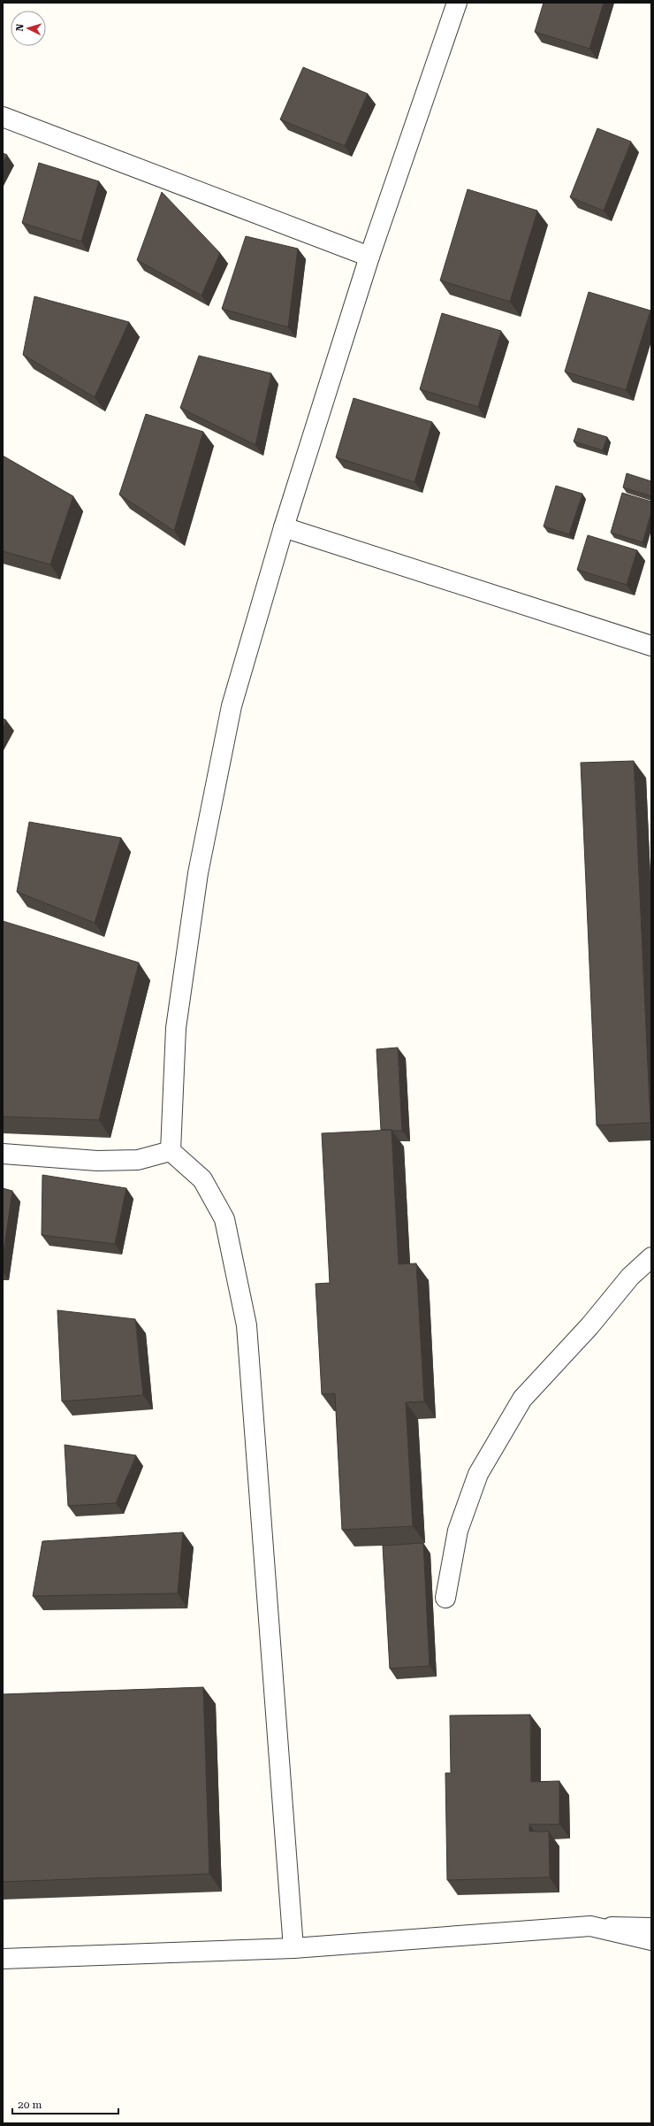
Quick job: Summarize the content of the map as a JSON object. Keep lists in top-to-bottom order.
{
  "scale_bar": "20 m",
  "north": "left"
}
